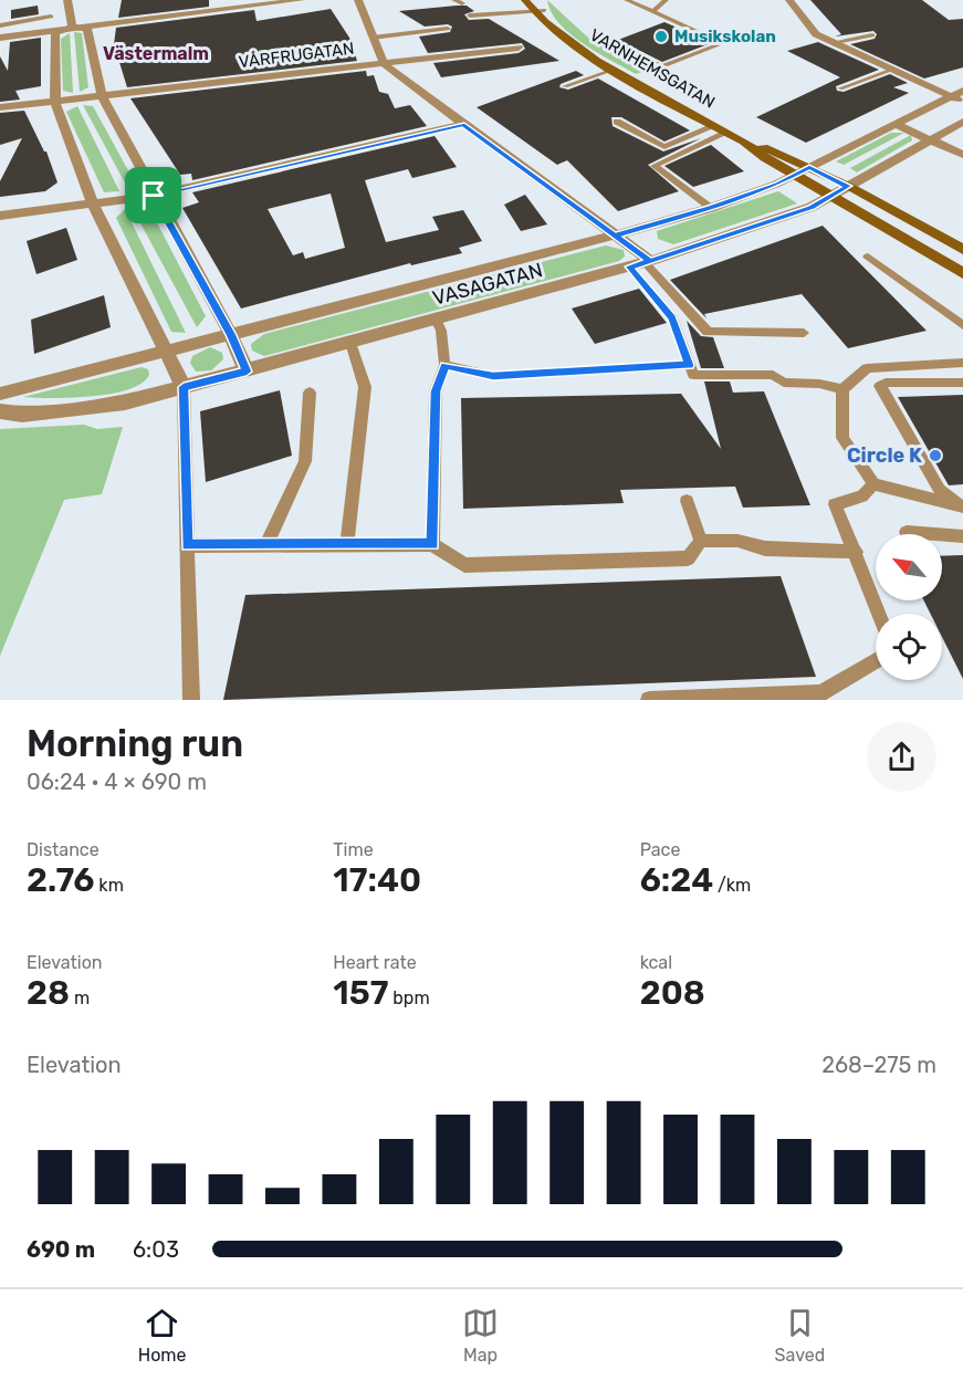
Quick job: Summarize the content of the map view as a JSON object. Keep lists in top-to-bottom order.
{
  "streets": {
    "main road": ["VARNHEMSGATAN"],
    "street": ["VÅRFRUGATAN", "VASAGATAN"]
  },
  "crossings": [
    ["VARNHEMSGATAN", "VASAGATAN"]
  ],
  "districts": ["Västermalm"],
  "places": ["Musikskolan", "Circle K"],
  "north": "top left",
  "page": {
    "heading": ["Morning run", "06:24 · 4 × 690 m"],
    "stats": [
      ["Distance", "2.76 km"],
      ["Time", "17:40"],
      ["Pace", "6:24 /km"],
      ["Elevation", "28 m"],
      ["Heart rate", "157 bpm"],
      ["kcal", "208"]
    ],
    "chart": ["Elevation", "268–275 m"],
    "list": [
      {
        "name": "690 m",
        "note": "6:03"
      }
    ],
    "tabs": ["Home", "Map", "Saved"]
  }
}
